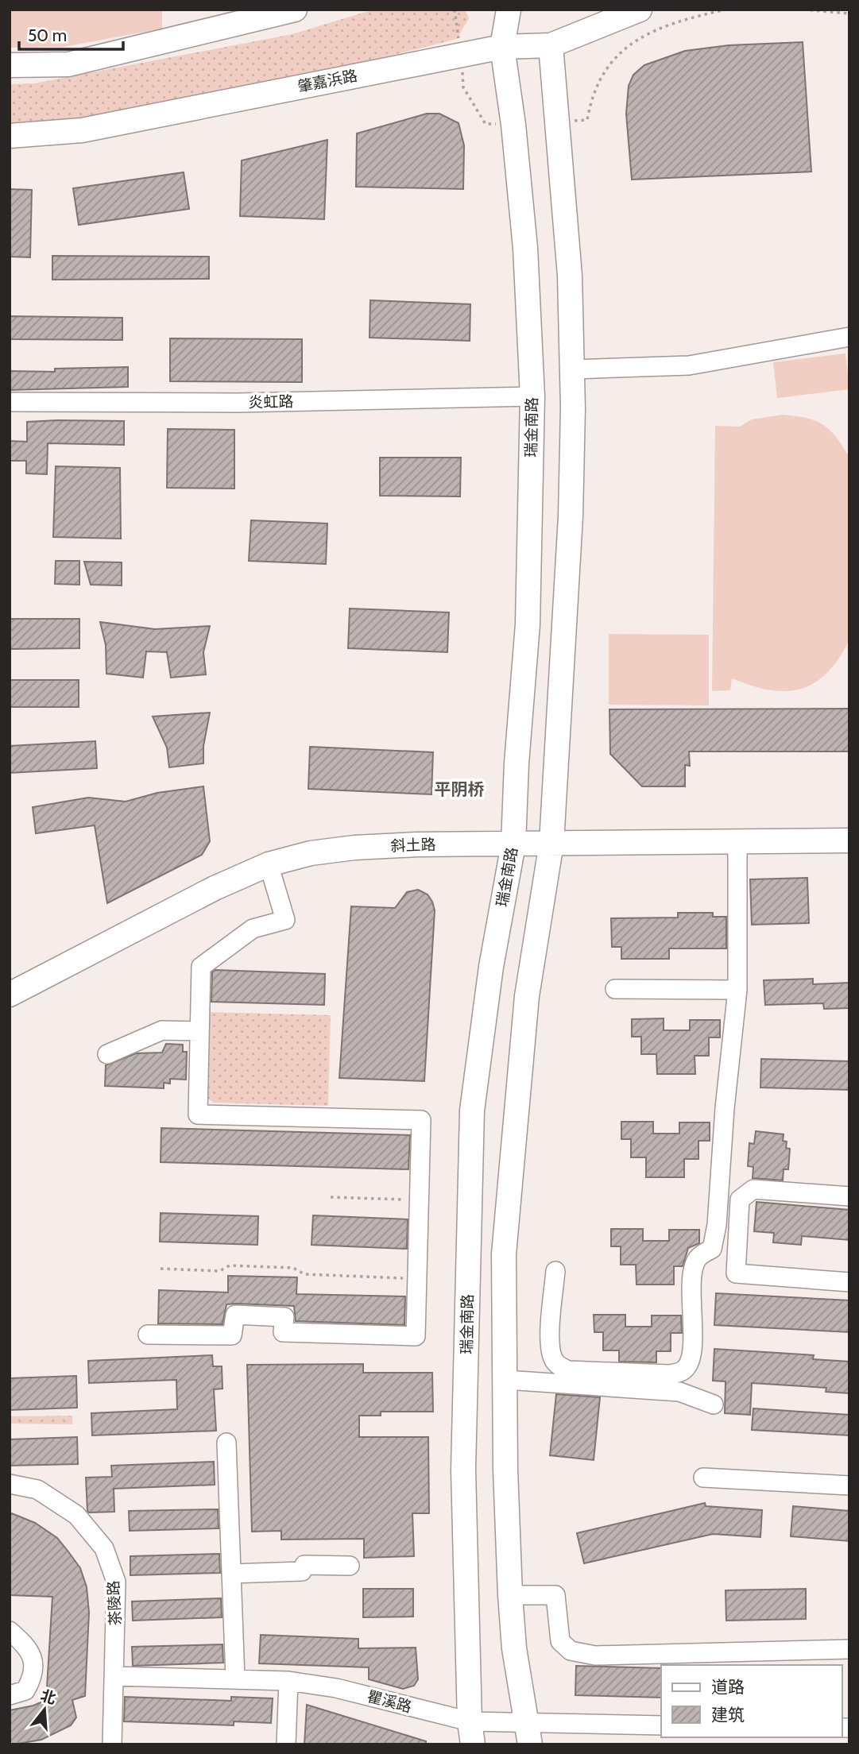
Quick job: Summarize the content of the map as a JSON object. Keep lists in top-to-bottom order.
{
  "streets": {
    "main road": ["肇嘉浜路", "瑞金南路", "斜土路"],
    "street": ["炎虹路", "茶陵路", "瞿溪路"]
  },
  "crossings": [
    ["肇嘉浜路", "瑞金南路"],
    ["炎虹路", "瑞金南路"],
    ["瑞金南路", "斜土路"],
    ["瑞金南路", "瞿溪路"],
    ["茶陵路", "瞿溪路"]
  ],
  "districts": ["平阴桥"],
  "legend": ["道路", "建筑"],
  "scale_bar": "50 m",
  "north": "top"
}
